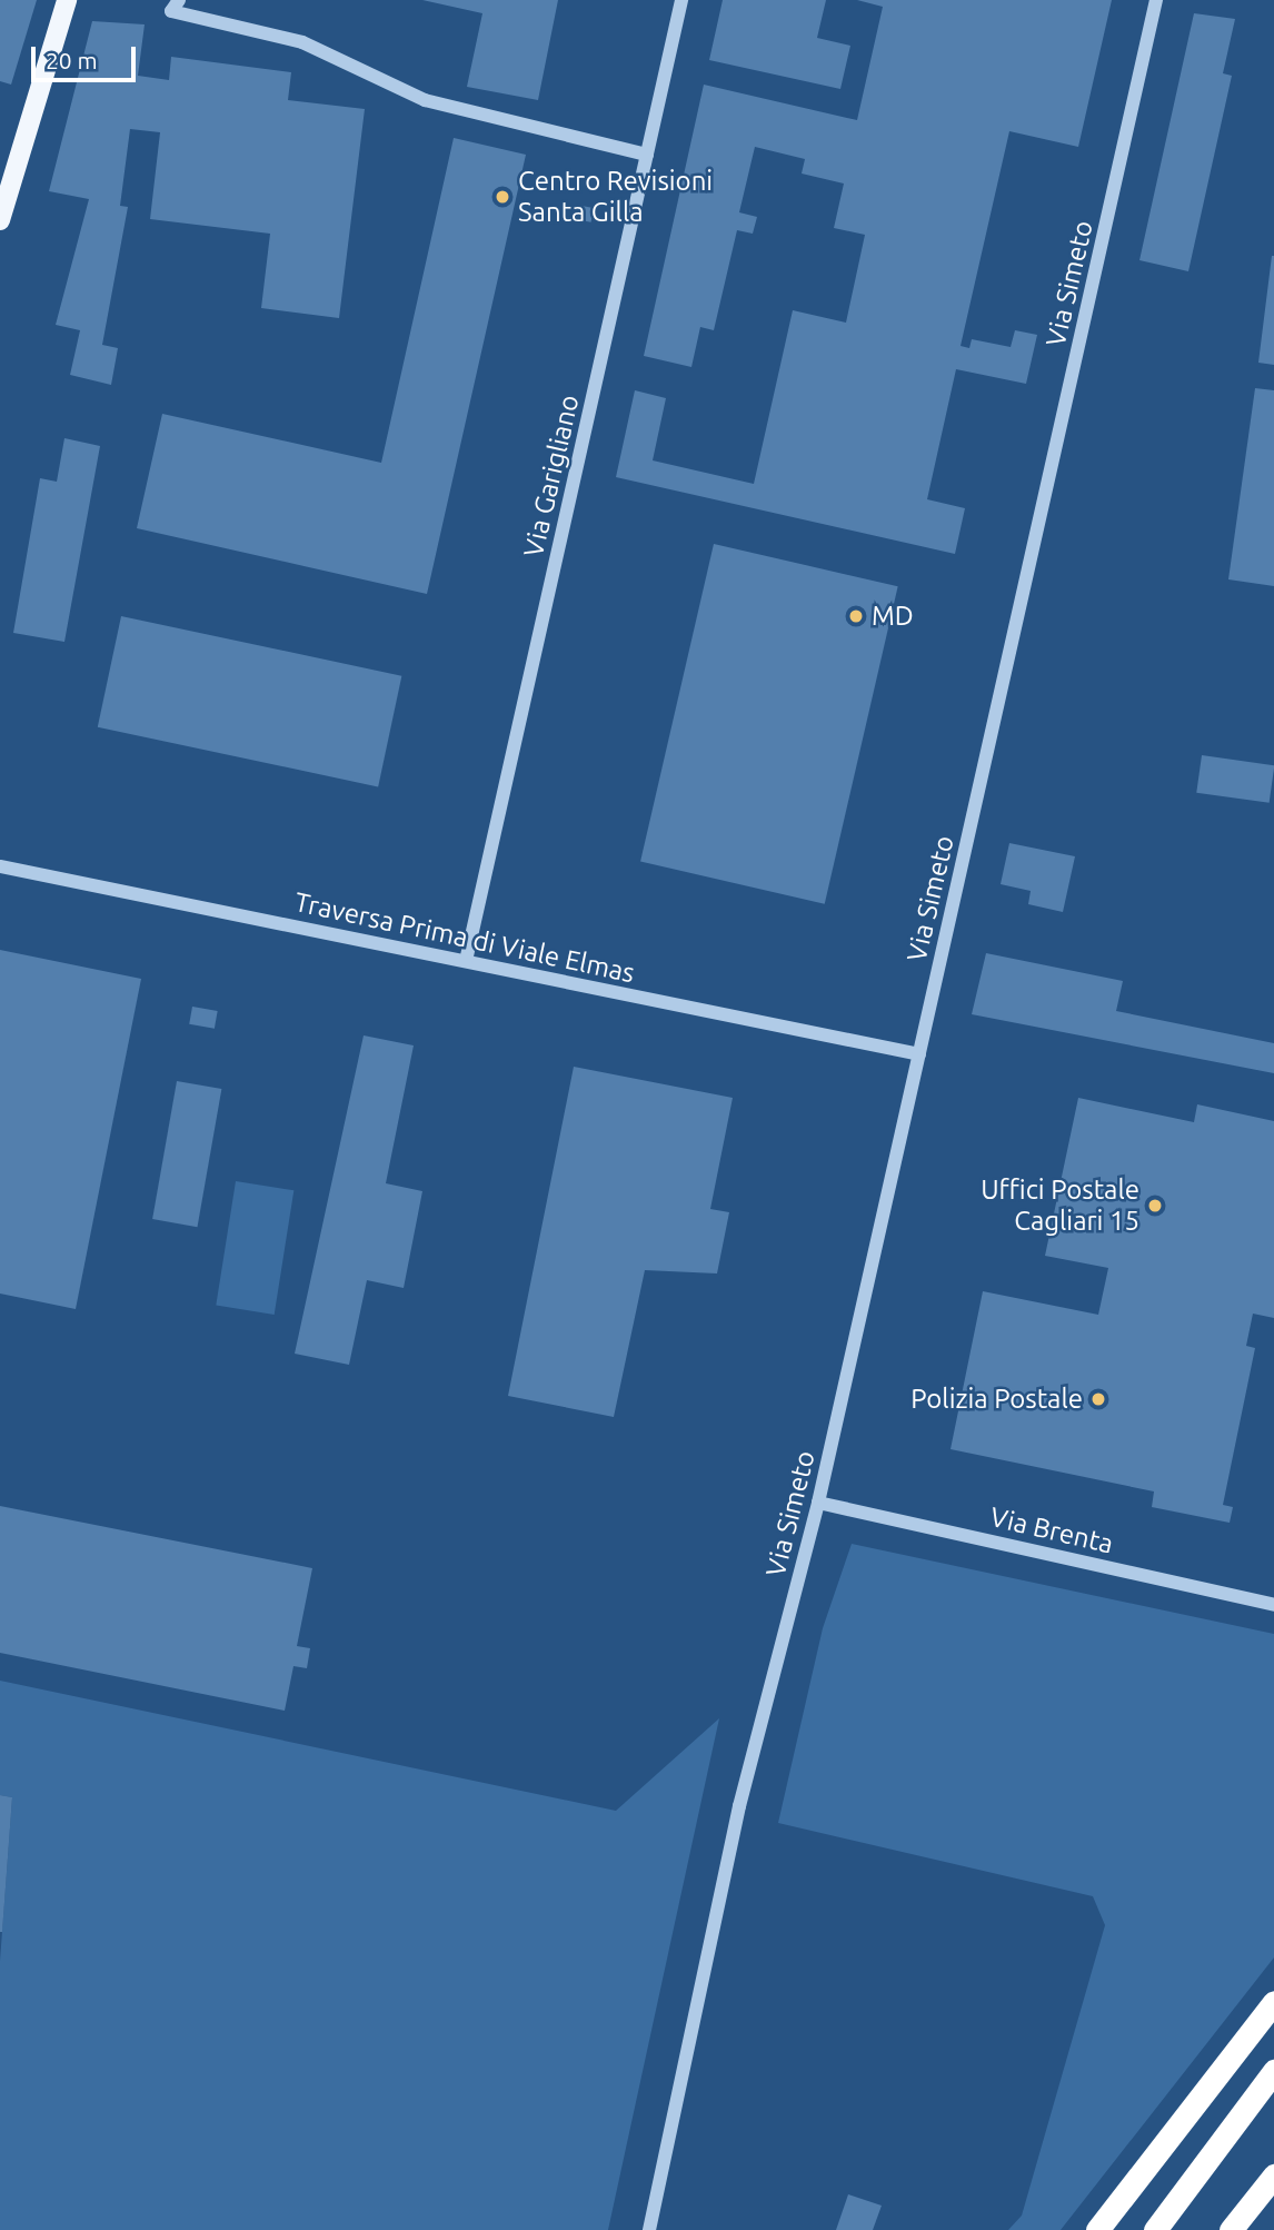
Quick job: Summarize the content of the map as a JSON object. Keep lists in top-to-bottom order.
{
  "streets": {
    "street": [
      "Via Simeto",
      "Via Garigliano",
      "Traversa Prima di Viale Elmas",
      "Via Brenta"
    ]
  },
  "crossings": [
    ["Via Simeto", "Traversa Prima di Viale Elmas"],
    ["Via Simeto", "Via Brenta"],
    ["Via Garigliano", "Traversa Prima di Viale Elmas"]
  ],
  "places": [
    "Centro Revisioni Santa Gilla",
    "MD",
    "Uffici Postale Cagliari 15",
    "Polizia Postale"
  ],
  "scale_bar": "20 m"
}
